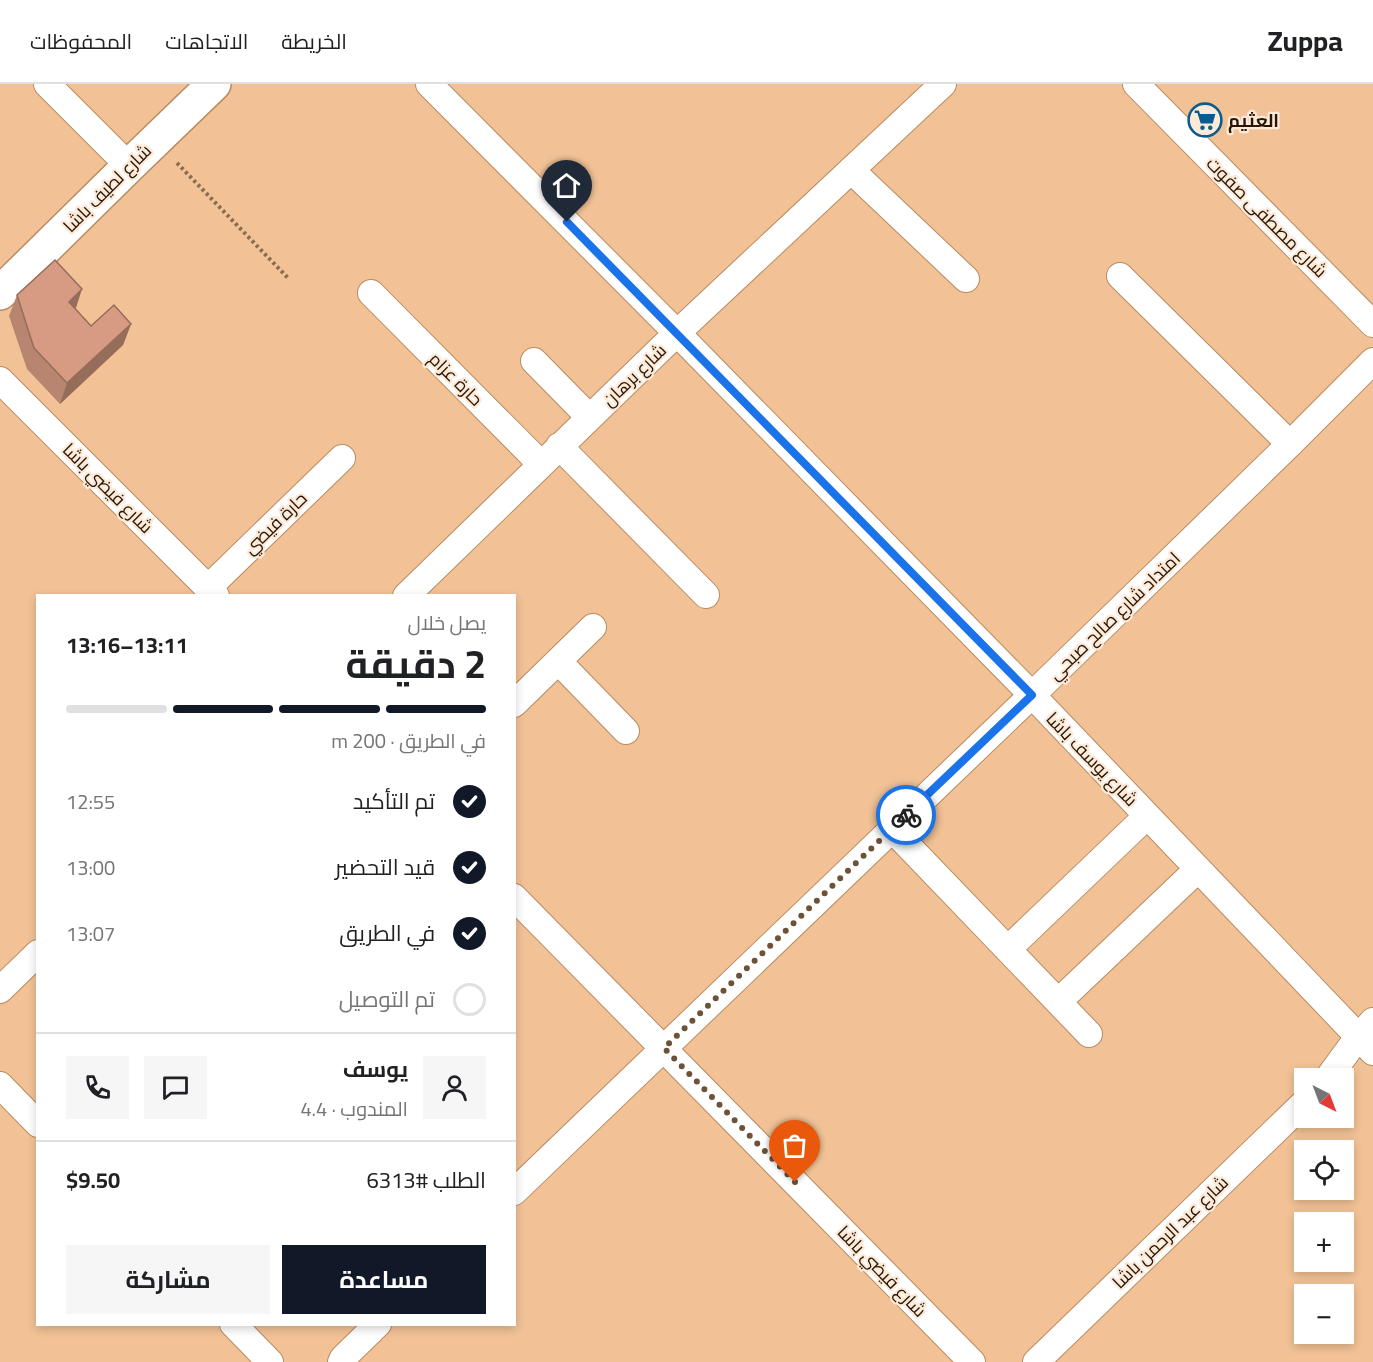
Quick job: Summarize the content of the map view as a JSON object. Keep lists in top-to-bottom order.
{
  "streets": {
    "street": [
      "شارع لطيف باشا",
      "شارع مصطفى صفوت",
      "شارع برهان",
      "حارة عزام",
      "شارع فيضي باشا",
      "حارة فيضي",
      "امتداد شارع صالح صبحي",
      "شارع يوسف باشا",
      "شارع عبد الرحمن باشا"
    ]
  },
  "crossings": [
    ["شارع برهان", "حارة عزام"],
    ["شارع برهان", "شارع يوسف باشا"],
    ["شارع فيضي باشا", "حارة فيضي"],
    ["شارع فيضي باشا", "امتداد شارع صالح صبحي"],
    ["امتداد شارع صالح صبحي", "شارع يوسف باشا"]
  ],
  "places": {
    "supermarket": ["العثيم"]
  },
  "north": "bottom right",
  "page": {
    "header": "Zuppa",
    "nav": ["الخريطة", "الاتجاهات", "المحفوظات"],
    "heading": ["2 دقيقة", "يصل خلال", "13:11–13:16"],
    "panel": [
      "يوسف",
      "المندوب · 4.4",
      "الطلب #6313",
      "$9.50"
    ],
    "bar": "في الطريق · 200 m",
    "list": [
      ["تم التأكيد", "12:55"],
      ["قيد التحضير", "13:00"],
      ["في الطريق", "13:07"],
      "تم التوصيل"
    ],
    "map_buttons": ["+", "−"],
    "buttons": ["مساعدة", "مشاركة"]
  }
}
